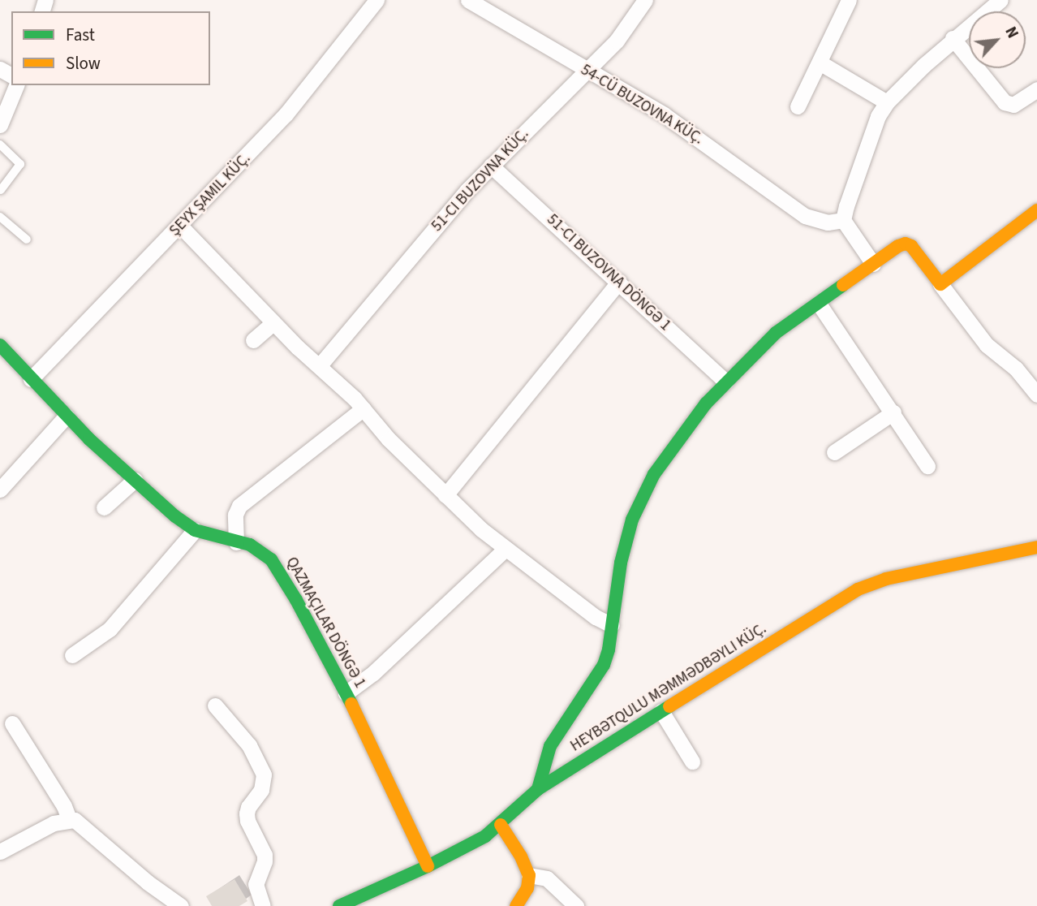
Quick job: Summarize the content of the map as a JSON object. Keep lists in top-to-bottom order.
{
  "streets": {
    "street": [
      "54-CÜ BUZOVNA KÜÇ.",
      "51-CI BUZOVNA KÜÇ.",
      "ŞEYX ŞAMIL KÜÇ.",
      "51-CI BUZOVNA DÖNGƏ 1",
      "HEYBƏTQULU MƏMMƏDBƏYLI KÜÇ."
    ]
  },
  "crossings": [
    ["54-CÜ BUZOVNA KÜÇ.", "51-CI BUZOVNA KÜÇ."],
    ["51-CI BUZOVNA KÜÇ.", "51-CI BUZOVNA DÖNGƏ 1"]
  ],
  "legend": ["Fast", "Slow"],
  "north": "top right"
}
